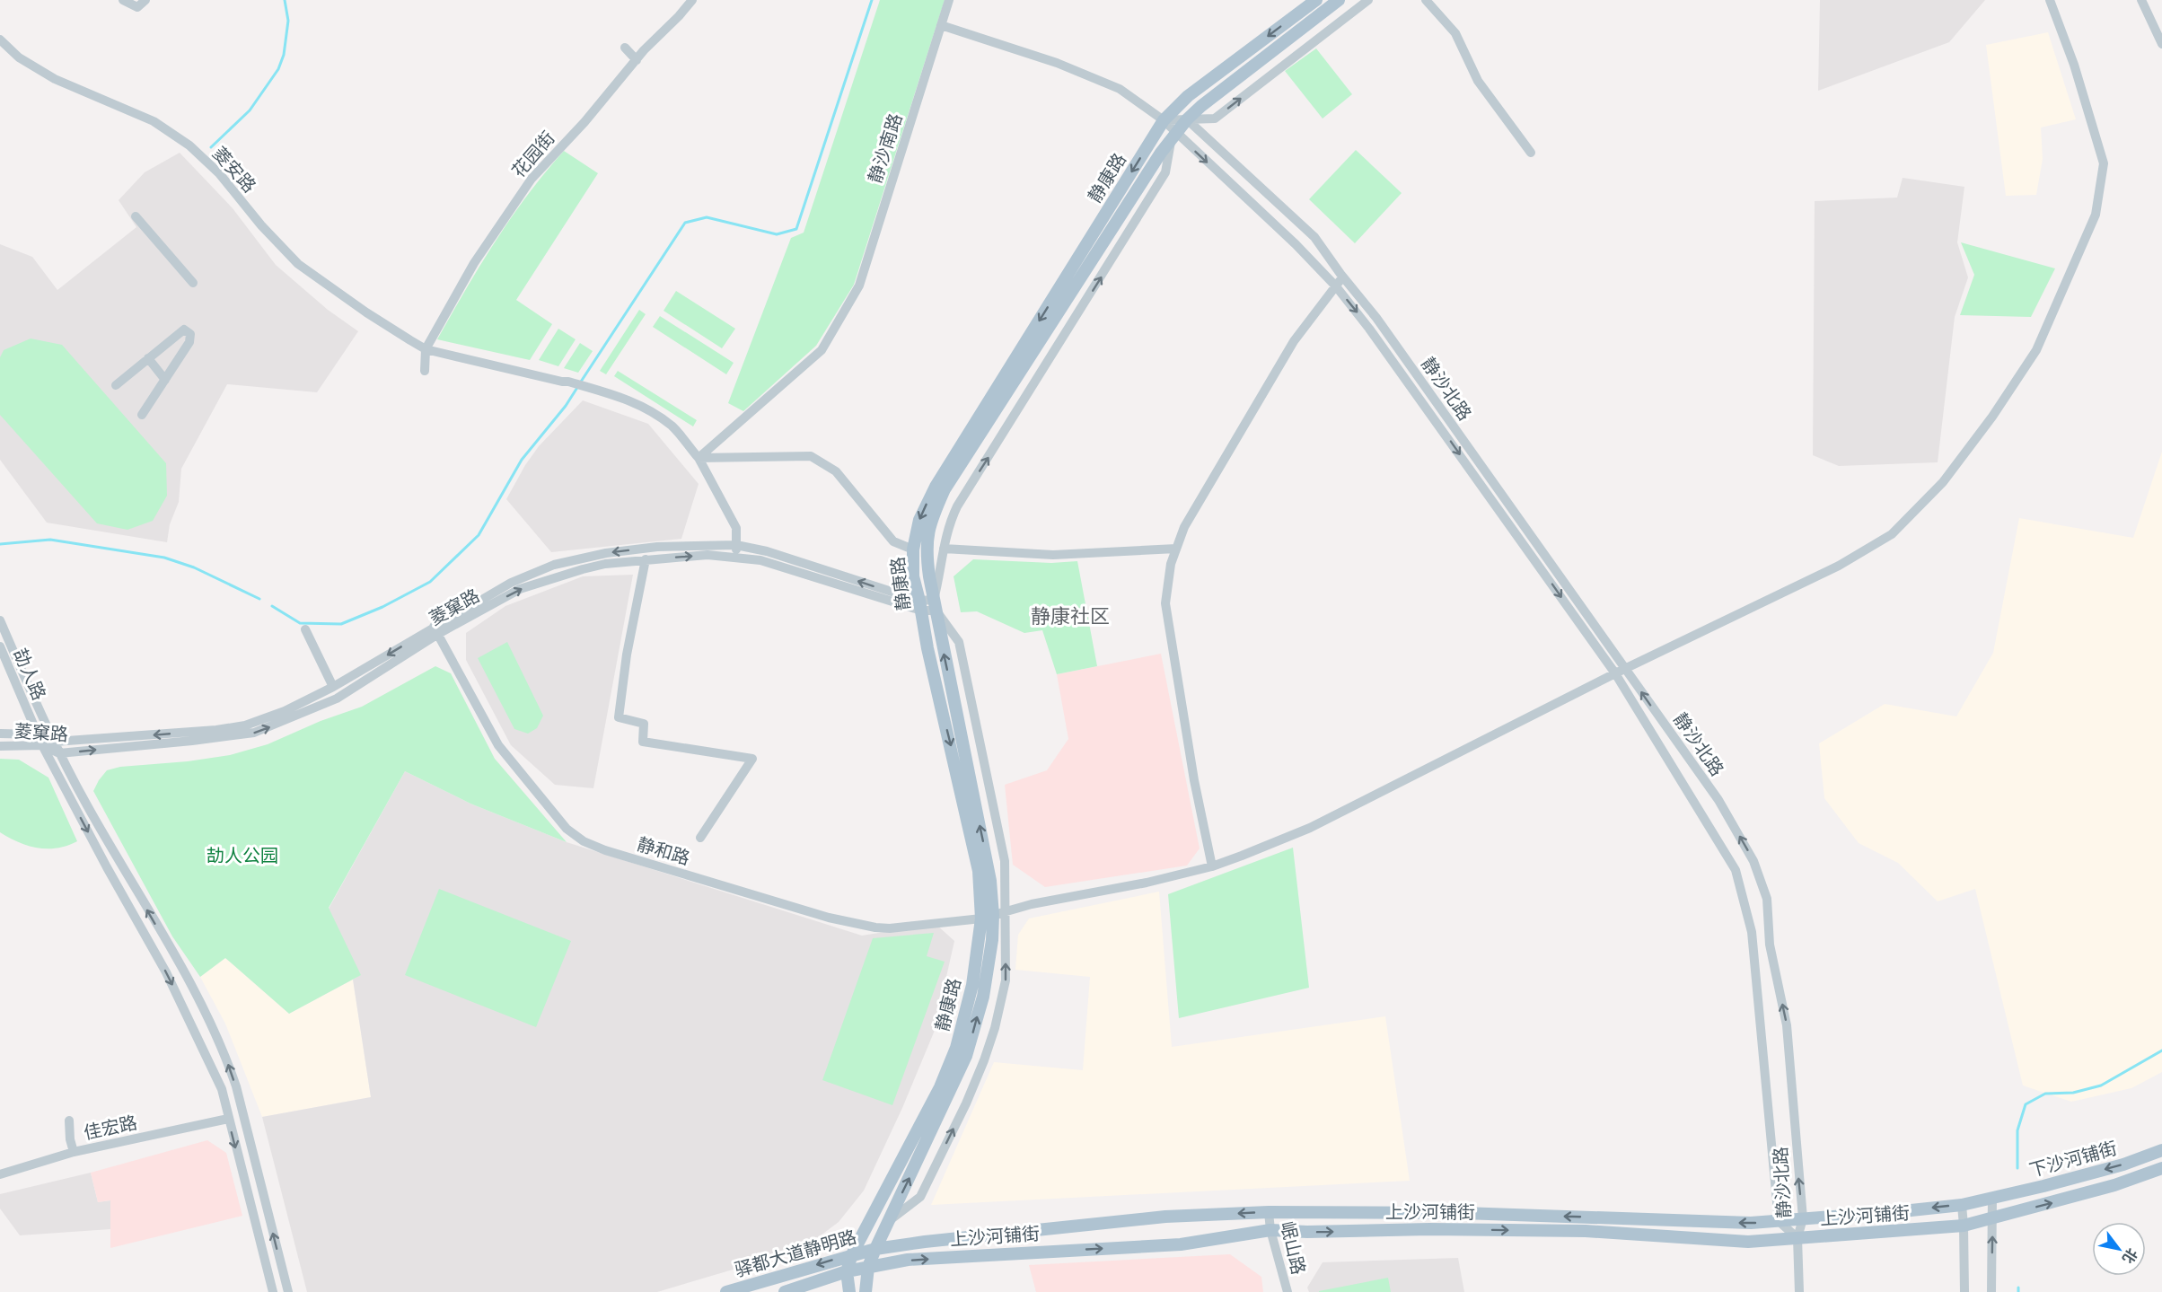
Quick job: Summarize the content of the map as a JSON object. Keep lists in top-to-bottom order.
{
  "streets": {
    "main road": [
      "静康路",
      "下沙河铺街",
      "上沙河铺街",
      "驿都大道静明路"
    ],
    "street": [
      "静沙南路",
      "花园街",
      "菱安路",
      "静沙北路",
      "菱窠路",
      "劼人路",
      "静和路",
      "佳宏路",
      "岷山路"
    ]
  },
  "crossings": [
    ["静沙南路", "菱安路"],
    ["花园街", "菱安路"],
    ["菱安路", "菱窠路"],
    ["静康路", "静沙北路"],
    ["静康路", "菱窠路"],
    ["静康路", "静和路"],
    ["静康路", "上沙河铺街"],
    ["静康路", "驿都大道静明路"],
    ["静沙北路", "静和路"],
    ["静沙北路", "上沙河铺街"],
    ["菱窠路", "劼人路"],
    ["菱窠路", "静和路"],
    ["劼人路", "佳宏路"],
    ["下沙河铺街", "上沙河铺街"],
    ["上沙河铺街", "岷山路"],
    ["上沙河铺街", "驿都大道静明路"]
  ],
  "districts": ["静康社区"],
  "parks": ["劼人公园"],
  "north": "bottom right"
}
